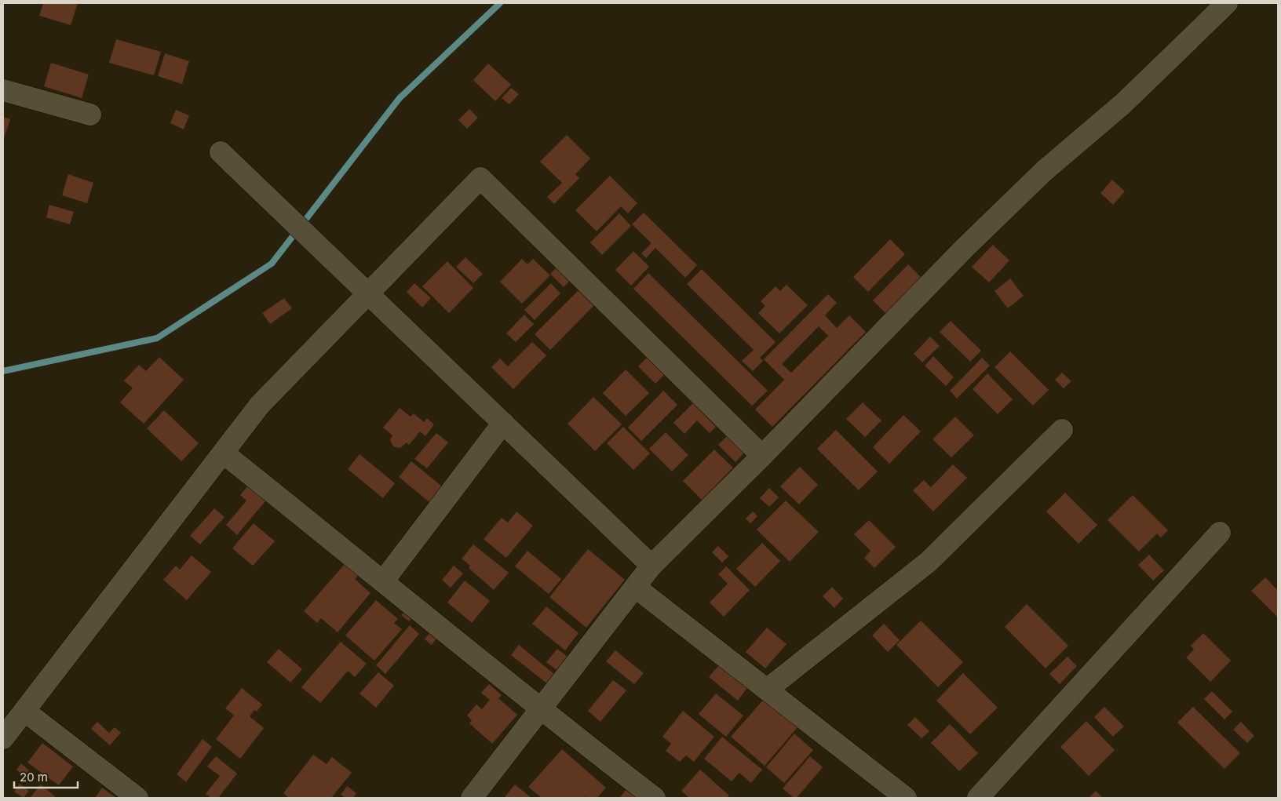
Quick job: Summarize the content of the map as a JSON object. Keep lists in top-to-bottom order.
{
  "scale_bar": "20 m"
}
